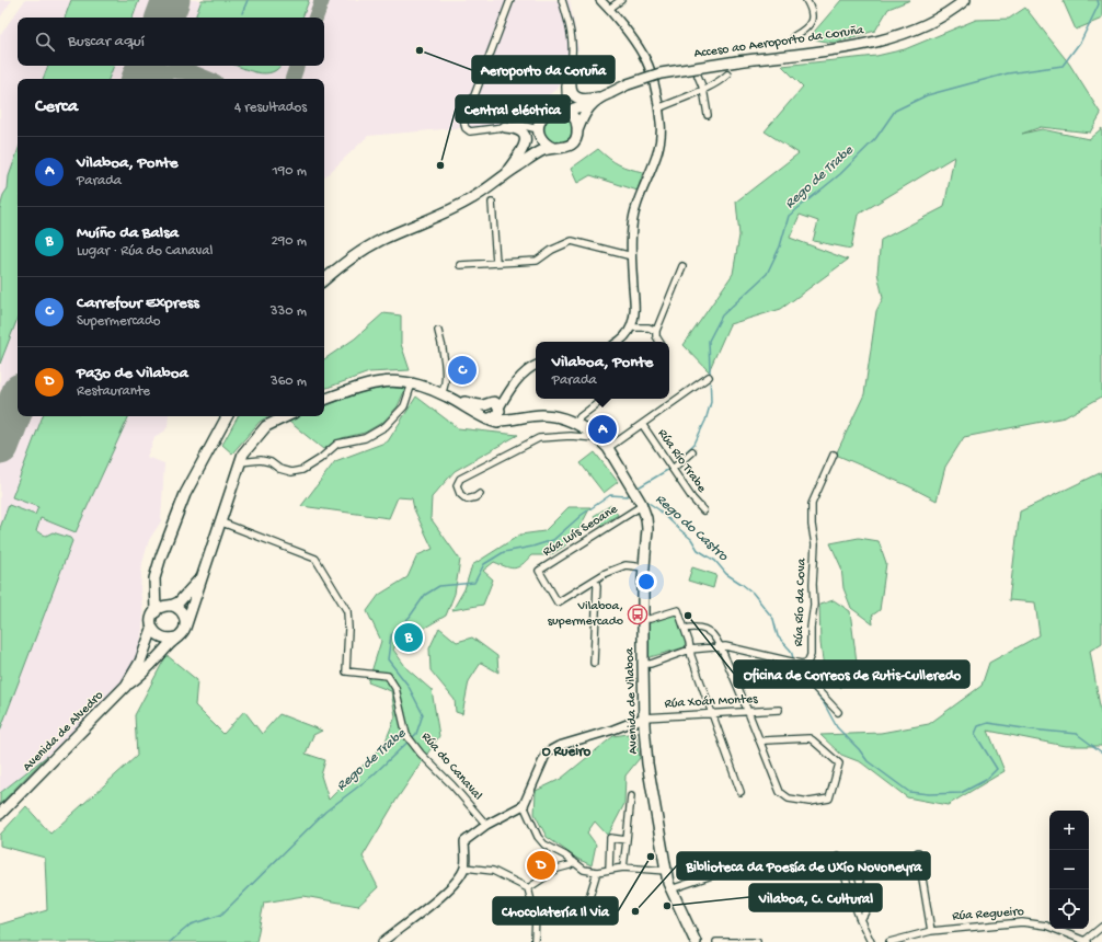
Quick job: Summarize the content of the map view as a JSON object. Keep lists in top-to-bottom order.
{
  "streets": {
    "highway": ["Acceso ao Aeroporto da Coruña", "Avenida de Vilaboa", "Avenida de Alvedro"],
    "street": [
      "Rúa Río Trabe",
      "Rúa Luís Seoane",
      "Rúa Río da Cova",
      "Rúa Xoán Montes",
      "Rúa do Canaval",
      "Rúa Regueiro"
    ]
  },
  "crossings": [
    ["Rúa Luís Seoane", "Avenida de Vilaboa"],
    ["Rúa Río da Cova", "Avenida de Vilaboa"],
    ["Avenida de Vilaboa", "Rúa Xoán Montes"]
  ],
  "districts": ["O Rueiro"],
  "water": ["Rego de Trabe", "Rego do Castro"],
  "places": {
    "other": [
      "Aeroporto da Coruña",
      "Central eléctrica",
      "Oficina de Correos de Rutis-Culleredo",
      "Chocolatería Il Via",
      "Vilaboa, C. Cultural",
      "Biblioteca da Poesía de Uxío Novoneyra"
    ],
    "bus stop": ["Vilaboa, supermercado"]
  },
  "page": {
    "search": "Buscar aquí",
    "heading": ["Cerca", "4 resultados"],
    "list": [
      {
        "mark": "A",
        "name": "Vilaboa, Ponte",
        "note": "Parada",
        "value": "190 m"
      },
      {
        "mark": "B",
        "name": "Muíño da Balsa",
        "note": "Lugar · Rúa do Canaval",
        "value": "290 m"
      },
      {
        "mark": "C",
        "name": "Carrefour Express",
        "note": "Supermercado",
        "value": "330 m"
      },
      {
        "mark": "D",
        "name": "Pazo de Vilaboa",
        "note": "Restaurante",
        "value": "360 m"
      }
    ],
    "popup": ["Vilaboa, Ponte", "Parada"],
    "pins": [
      "C",
      "A",
      "B",
      "D"
    ],
    "map_buttons": ["+", "−"]
  }
}
